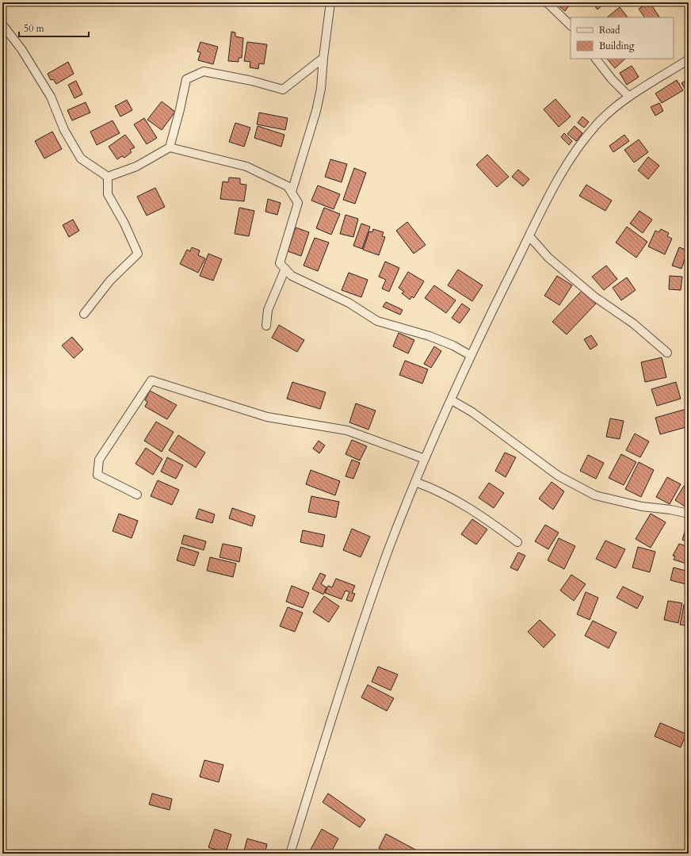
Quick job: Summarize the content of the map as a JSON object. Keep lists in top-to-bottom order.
{
  "legend": ["Road", "Building"],
  "scale_bar": "50 m"
}
